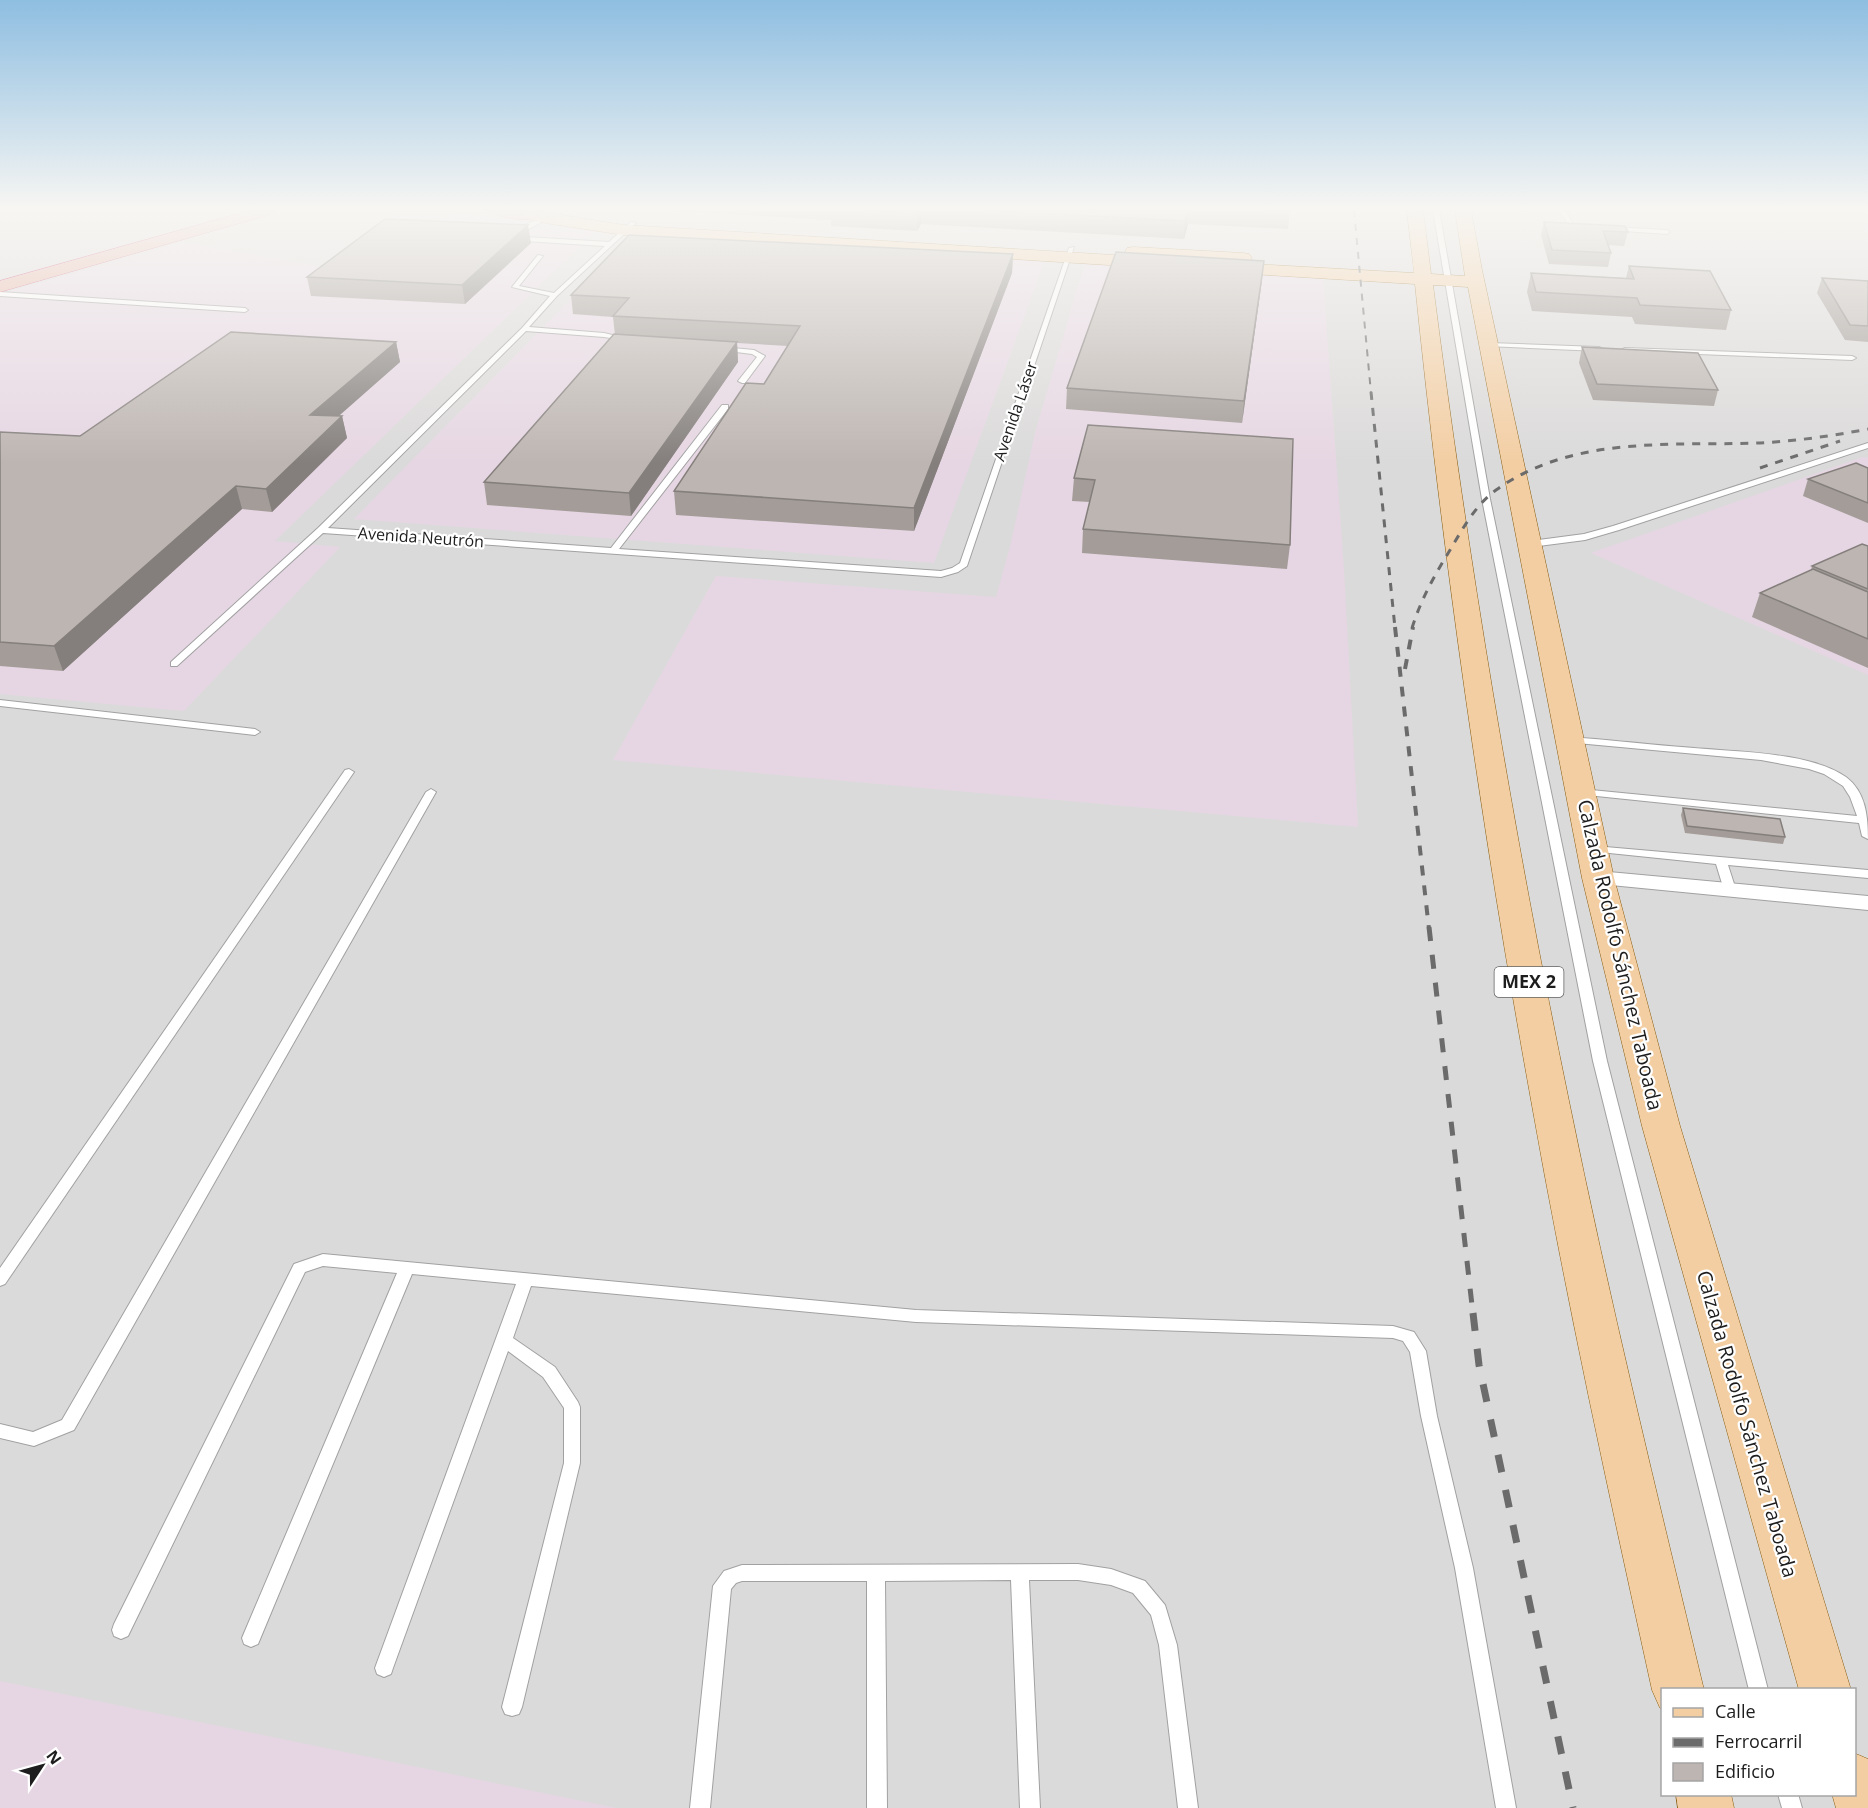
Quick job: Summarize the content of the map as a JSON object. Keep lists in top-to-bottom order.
{
  "streets": {
    "main road": ["Calzada Rodolfo Sánchez Taboada", "MEX 2"],
    "lane": ["Avenida Láser", "Avenida Neutrón"]
  },
  "crossings": [
    ["Avenida Láser", "Avenida Neutrón"]
  ],
  "legend": ["Calle", "Ferrocarril", "Edificio"],
  "north": "top right"
}
